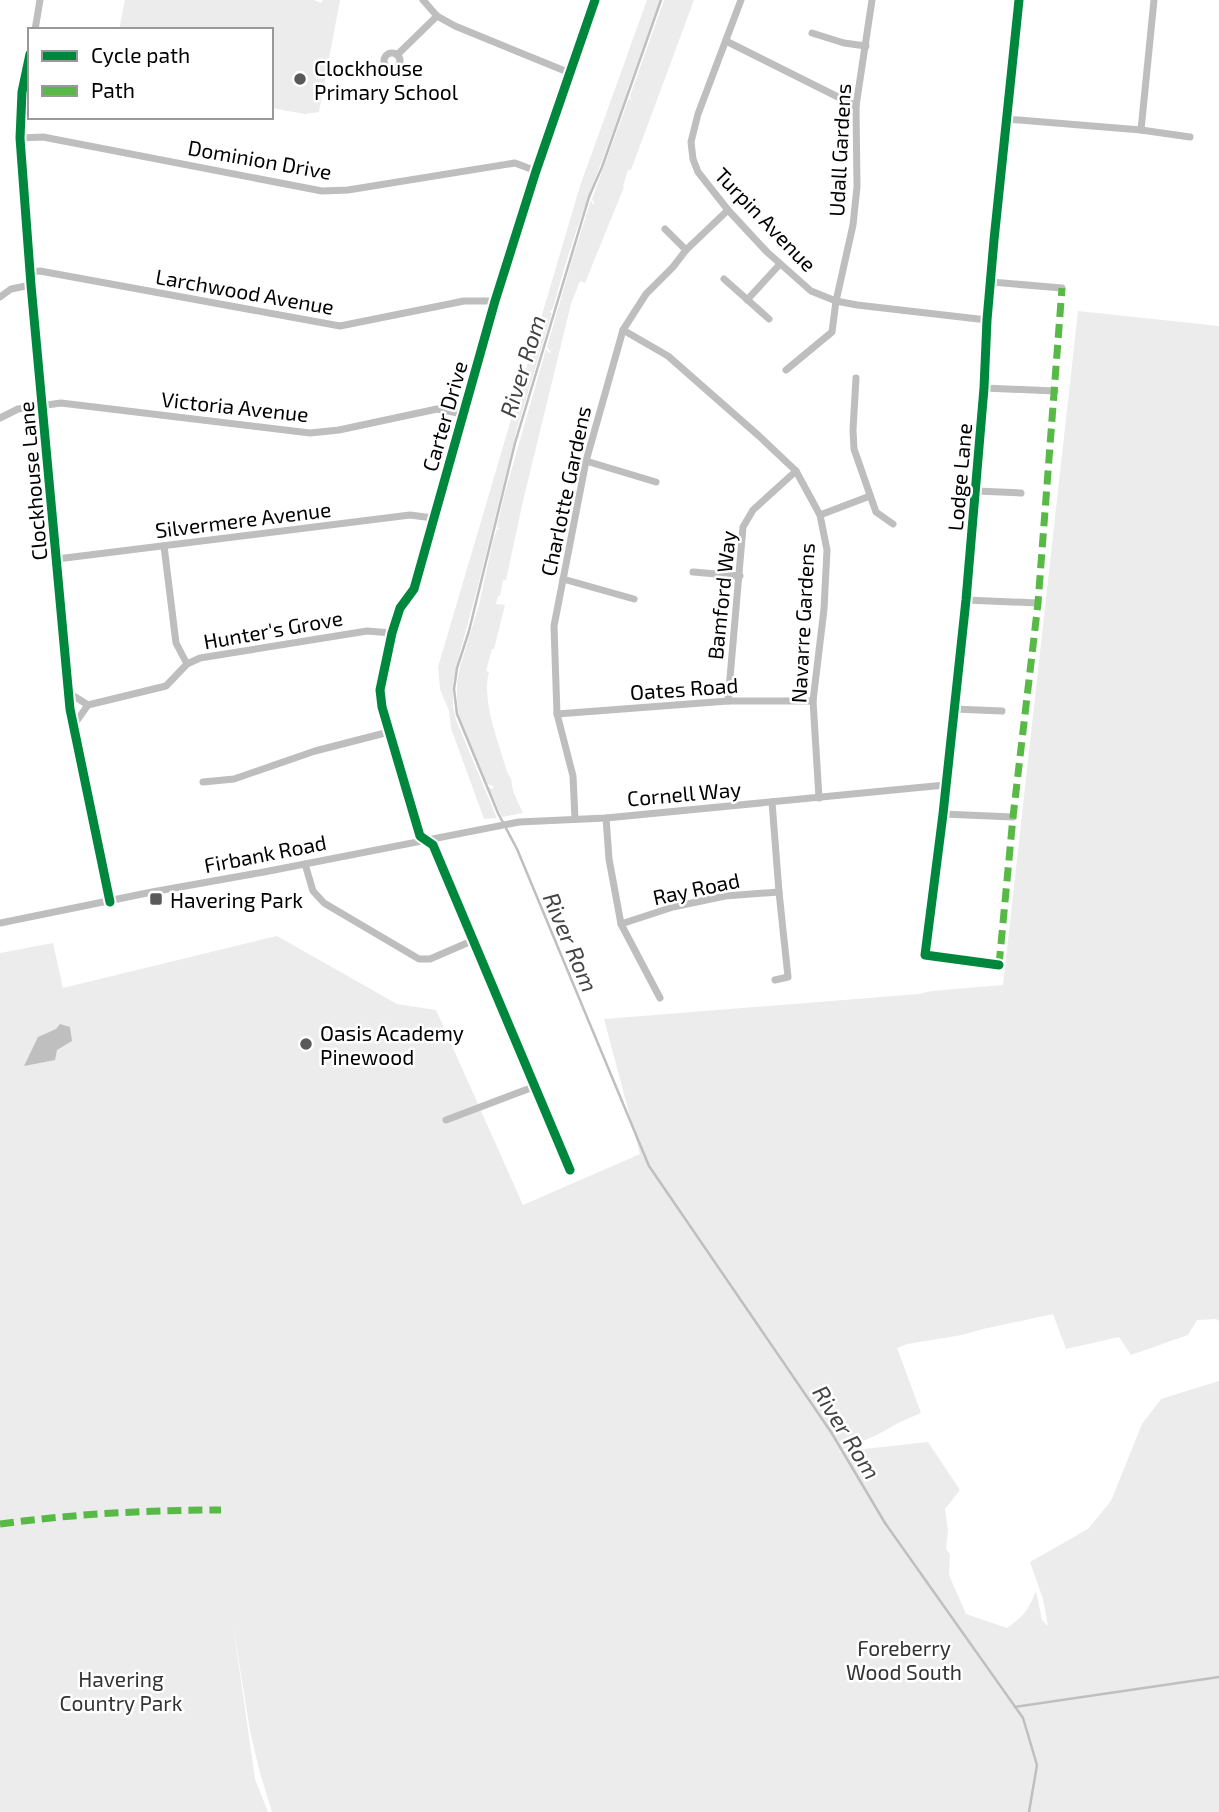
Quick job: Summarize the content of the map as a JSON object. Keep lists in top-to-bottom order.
{
  "streets": {
    "street": [
      "Udall Gardens",
      "Dominion Drive",
      "Turpin Avenue",
      "Larchwood Avenue",
      "Victoria Avenue",
      "Carter Drive",
      "Lodge Lane",
      "Clockhouse Lane",
      "Charlotte Gardens",
      "Silvermere Avenue",
      "Bamford Way",
      "Navarre Gardens",
      "Hunter's Grove",
      "Oates Road",
      "Cornell Way",
      "Firbank Road",
      "Ray Road"
    ]
  },
  "crossings": [
    ["Udall Gardens", "Turpin Avenue"],
    ["Dominion Drive", "Carter Drive"],
    ["Dominion Drive", "Clockhouse Lane"],
    ["Turpin Avenue", "Lodge Lane"],
    ["Turpin Avenue", "Charlotte Gardens"],
    ["Larchwood Avenue", "Carter Drive"],
    ["Larchwood Avenue", "Clockhouse Lane"],
    ["Victoria Avenue", "Carter Drive"],
    ["Victoria Avenue", "Clockhouse Lane"],
    ["Carter Drive", "Silvermere Avenue"],
    ["Carter Drive", "Hunter's Grove"],
    ["Carter Drive", "Cornell Way"],
    ["Carter Drive", "Firbank Road"],
    ["Lodge Lane", "Cornell Way"],
    ["Clockhouse Lane", "Silvermere Avenue"],
    ["Clockhouse Lane", "Firbank Road"],
    ["Charlotte Gardens", "Navarre Gardens"],
    ["Charlotte Gardens", "Oates Road"],
    ["Charlotte Gardens", "Cornell Way"],
    ["Bamford Way", "Navarre Gardens"],
    ["Bamford Way", "Oates Road"],
    ["Navarre Gardens", "Oates Road"],
    ["Navarre Gardens", "Cornell Way"],
    ["Cornell Way", "Firbank Road"]
  ],
  "water": ["River Rom"],
  "parks": ["Foreberry Wood South", "Havering Country Park"],
  "places": {
    "other": ["Clockhouse Primary School", "Oasis Academy Pinewood"],
    "transit": ["Havering Park"]
  },
  "legend": ["Cycle path", "Path"]
}
